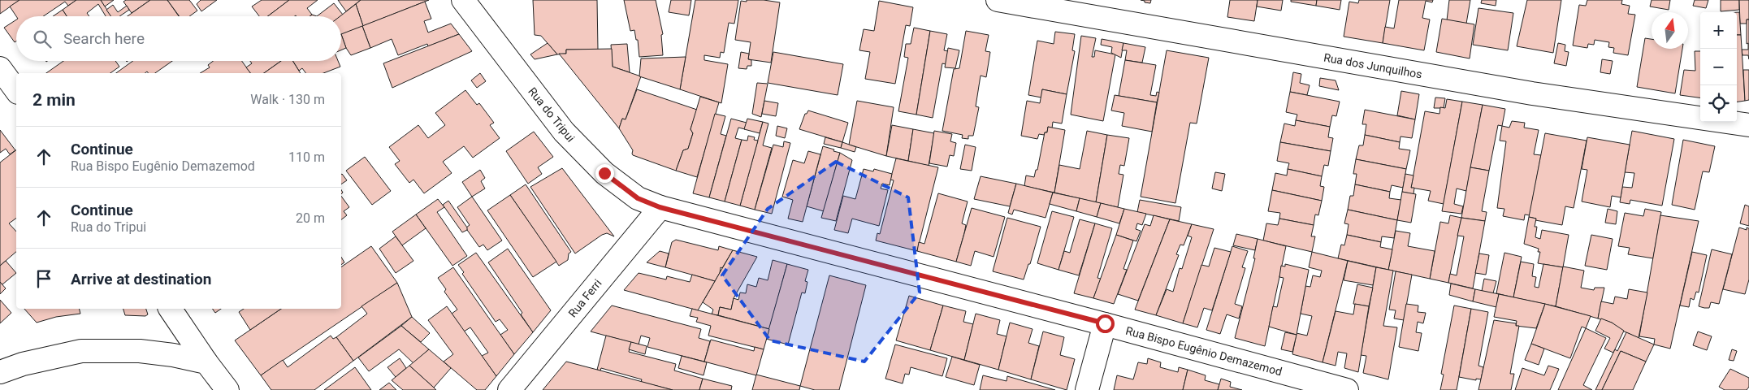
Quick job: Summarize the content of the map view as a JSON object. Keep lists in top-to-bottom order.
{
  "streets": {
    "street": [
      "Rua dos Junquilhos",
      "Rua do Tripui",
      "Rua Ferri",
      "Rua Bispo Eugênio Demazemod"
    ]
  },
  "crossings": [
    ["Rua do Tripui", "Rua Ferri"],
    ["Rua do Tripui", "Rua Bispo Eugênio Demazemod"],
    ["Rua Ferri", "Rua Bispo Eugênio Demazemod"]
  ],
  "north": "top",
  "page": {
    "map_buttons": ["+", "−"],
    "search": "Search here",
    "heading": ["2 min", "Walk · 130 m"],
    "list": [
      ["Continue", "Rua Bispo Eugênio Demazemod", "110 m"],
      ["Continue", "Rua do Tripui", "20 m"],
      "Arrive at destination"
    ]
  }
}
